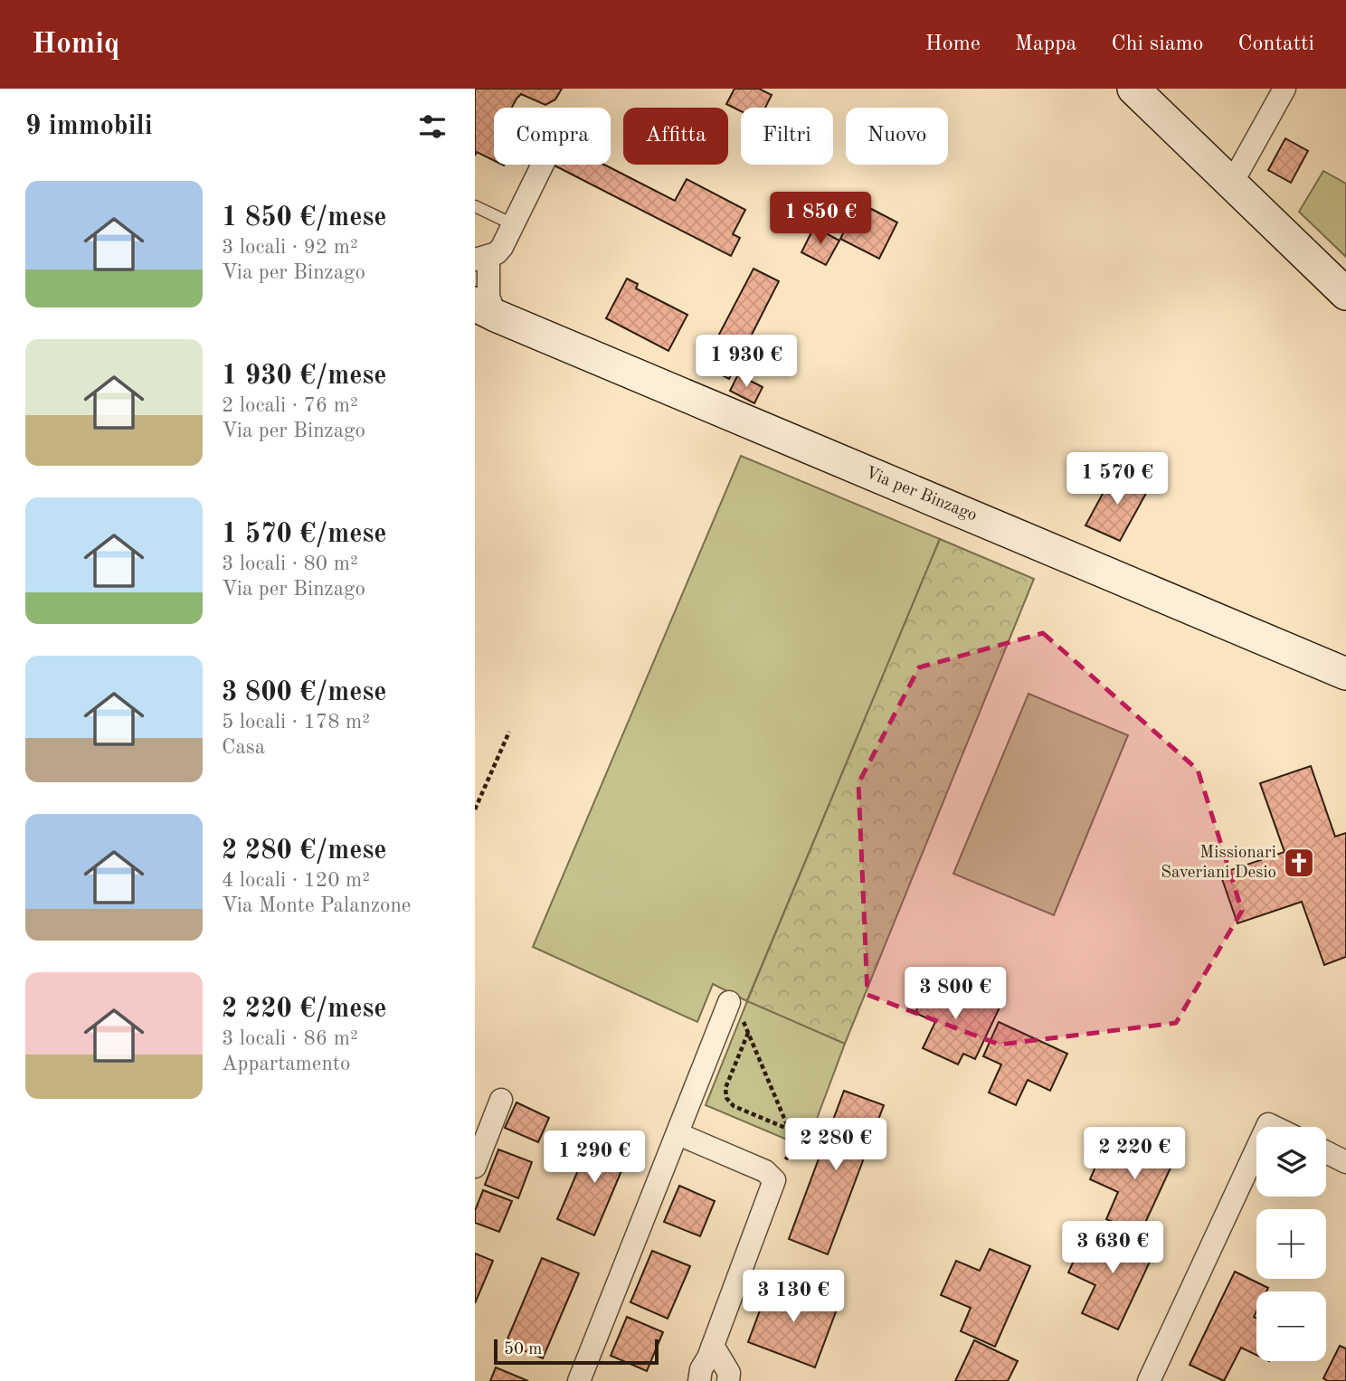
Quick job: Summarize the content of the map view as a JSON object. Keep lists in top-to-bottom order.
{
  "streets": {
    "main road": ["Via per Binzago"]
  },
  "places": {
    "church": ["Missionari Saveriani Desio"]
  },
  "scale_bar": "50 m",
  "page": {
    "header": "Homiq",
    "nav": [
      "Home",
      "Mappa",
      "Chi siamo",
      "Contatti"
    ],
    "heading": "9 immobili",
    "chip": [
      "Compra",
      "Affitta",
      "Filtri",
      "Nuovo"
    ],
    "list": [
      {
        "name": "1 850 €/mese",
        "note": "3 locali · 92 m² · Via per Binzago"
      },
      {
        "name": "1 930 €/mese",
        "note": "2 locali · 76 m² · Via per Binzago"
      },
      {
        "name": "1 570 €/mese",
        "note": "3 locali · 80 m² · Via per Binzago"
      },
      {
        "name": "3 800 €/mese",
        "note": "5 locali · 178 m² · Casa"
      },
      {
        "name": "2 280 €/mese",
        "note": "4 locali · 120 m² · Via Monte Palanzone"
      },
      {
        "name": "2 220 €/mese",
        "note": "3 locali · 86 m² · Appartamento"
      }
    ],
    "price": [
      "1 850 €",
      "1 930 €",
      "1 570 €",
      "3 800 €",
      "2 280 €",
      "2 220 €",
      "1 290 €",
      "3 630 €",
      "3 130 €"
    ],
    "map_buttons": ["+", "−"],
    "scale": "50 m"
  }
}
